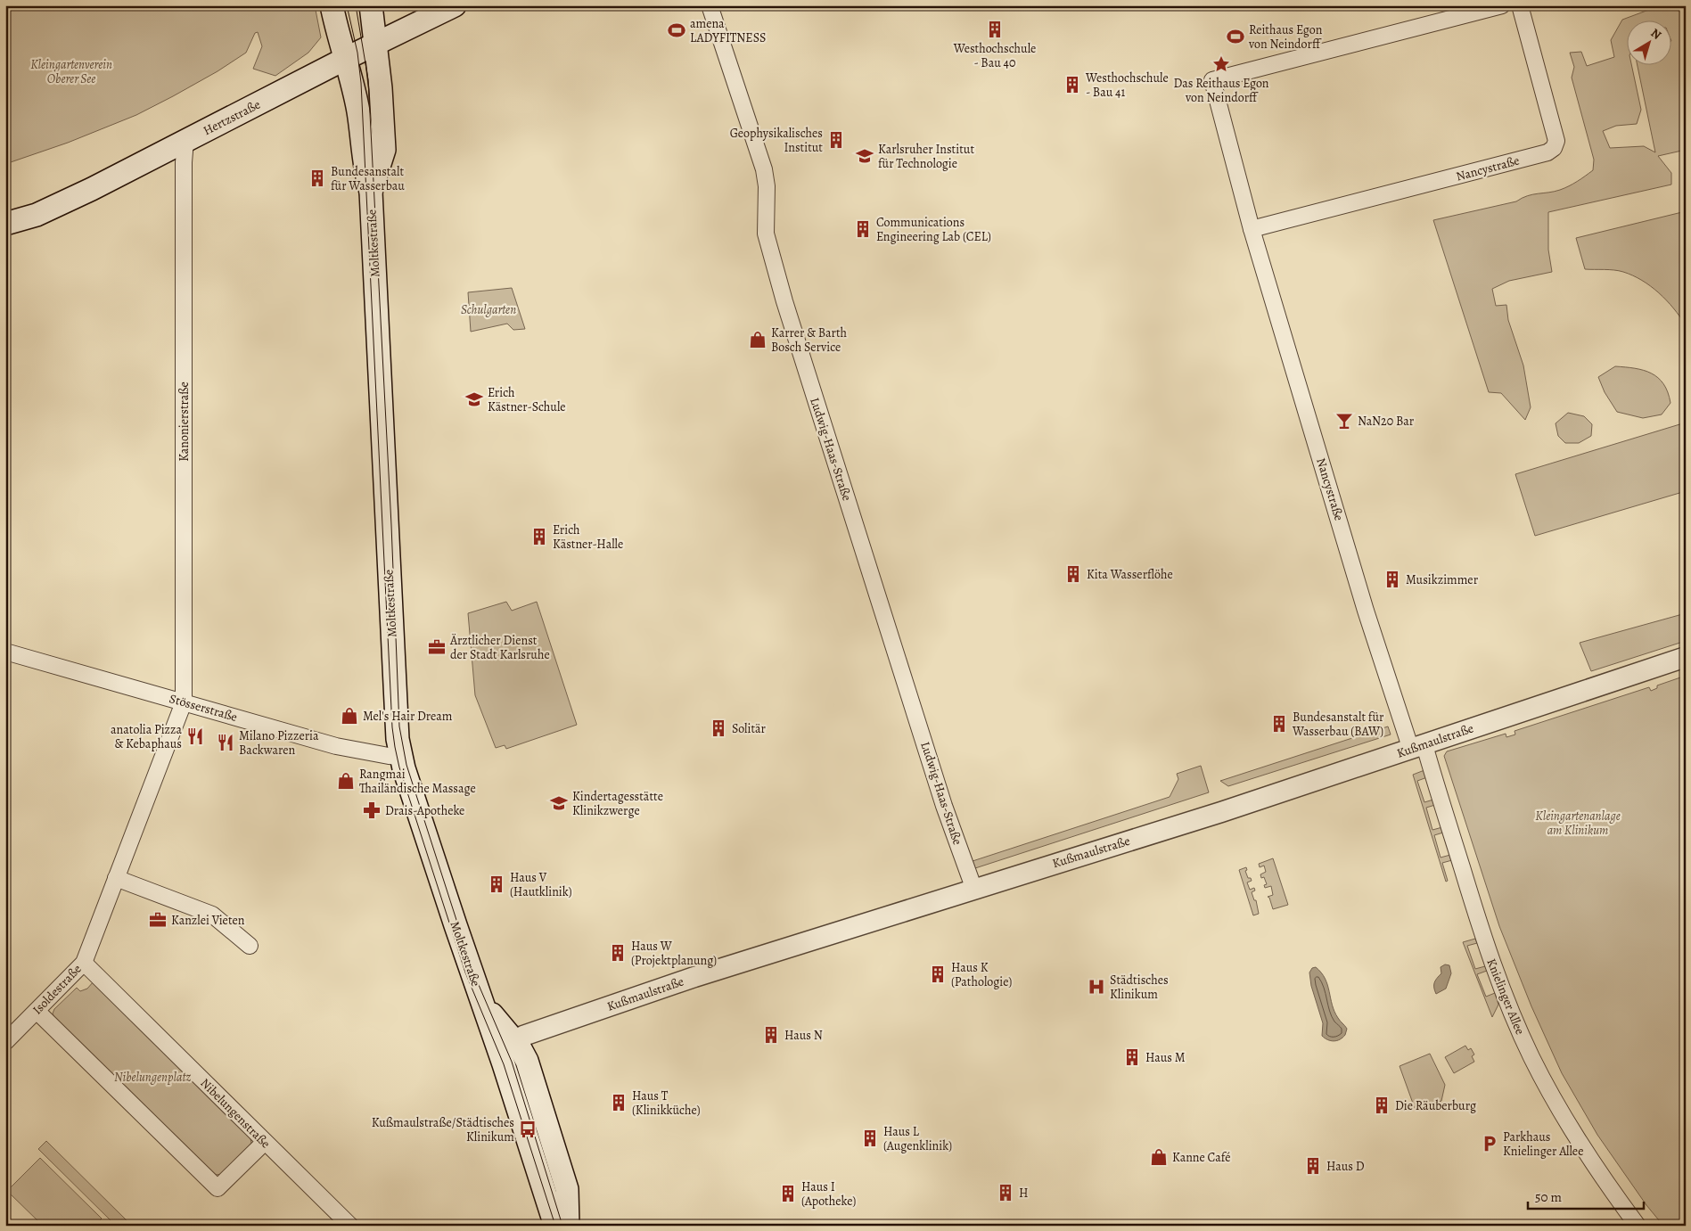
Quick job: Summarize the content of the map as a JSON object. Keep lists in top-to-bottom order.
{
  "streets": {
    "main road": ["Hertzstraße", "Moltkestraße"],
    "street": [
      "Nancystraße",
      "Kanonierstraße",
      "Ludwig-Haas-Straße",
      "Stösserstraße",
      "Kußmaulstraße",
      "Isoldestraße",
      "Knielinger Allee",
      "Nibelungenstraße"
    ]
  },
  "crossings": [
    ["Hertzstraße", "Moltkestraße"],
    ["Hertzstraße", "Kanonierstraße"],
    ["Nancystraße", "Kußmaulstraße"],
    ["Nancystraße", "Knielinger Allee"],
    ["Moltkestraße", "Stösserstraße"],
    ["Moltkestraße", "Kußmaulstraße"],
    ["Kanonierstraße", "Stösserstraße"],
    ["Kanonierstraße", "Isoldestraße"],
    ["Ludwig-Haas-Straße", "Kußmaulstraße"],
    ["Stösserstraße", "Isoldestraße"],
    ["Kußmaulstraße", "Knielinger Allee"],
    ["Isoldestraße", "Nibelungenstraße"]
  ],
  "parks": [
    "Kleingartenverein Oberer See",
    "Schulgarten",
    "Kleingartenanlage am Klinikum",
    "Nibelungenplatz"
  ],
  "places": {
    "building": [
      "Westhochschule - Bau 40",
      "Westhochschule - Bau 41",
      "Geophysikalisches Institut",
      "Bundesanstalt für Wasserbau",
      "Communications Engineering Lab (CEL)",
      "Erich Kästner-Halle",
      "Kita Wasserflöhe",
      "Musikzimmer",
      "Bundesanstalt für Wasserbau (BAW)",
      "Solitär",
      "Haus V (Hautklinik)",
      "Haus W (Projektplanung)",
      "Haus K (Pathologie)",
      "Haus N",
      "Haus M",
      "Haus T (Klinikküche)",
      "Die Räuberburg",
      "Haus L (Augenklinik)",
      "Haus D",
      "H",
      "Haus I (Apotheke)"
    ],
    "sports": ["amena LADYFITNESS", "Reithaus Egon von Neindorff"],
    "place": ["Das Reithaus Egon von Neindorff"],
    "school or university": ["Karlsruher Institut für Technologie", "Erich Kästner-Schule", "Kindertagesstätte Klinikzwerge"],
    "shop": [
      "Karrer & Barth Bosch Service",
      "Mel's Hair Dream",
      "Rangmai Thailändische Massage",
      "Kanne Café"
    ],
    "bar": ["NaN20 Bar"],
    "office": ["Ärztlicher Dienst der Stadt Karlsruhe", "Kanzlei Vieten"],
    "restaurant": ["anatolia Pizza & Kebaphaus", "Milano Pizzeria Backwaren"],
    "pharmacy": ["Drais-Apotheke"],
    "hospital": ["Städtisches Klinikum"],
    "bus stop": ["Kußmaulstraße/Städtisches Klinikum"],
    "parking": ["Parkhaus Knielinger Allee"]
  },
  "scale_bar": "50 m",
  "north": "top right"
}
